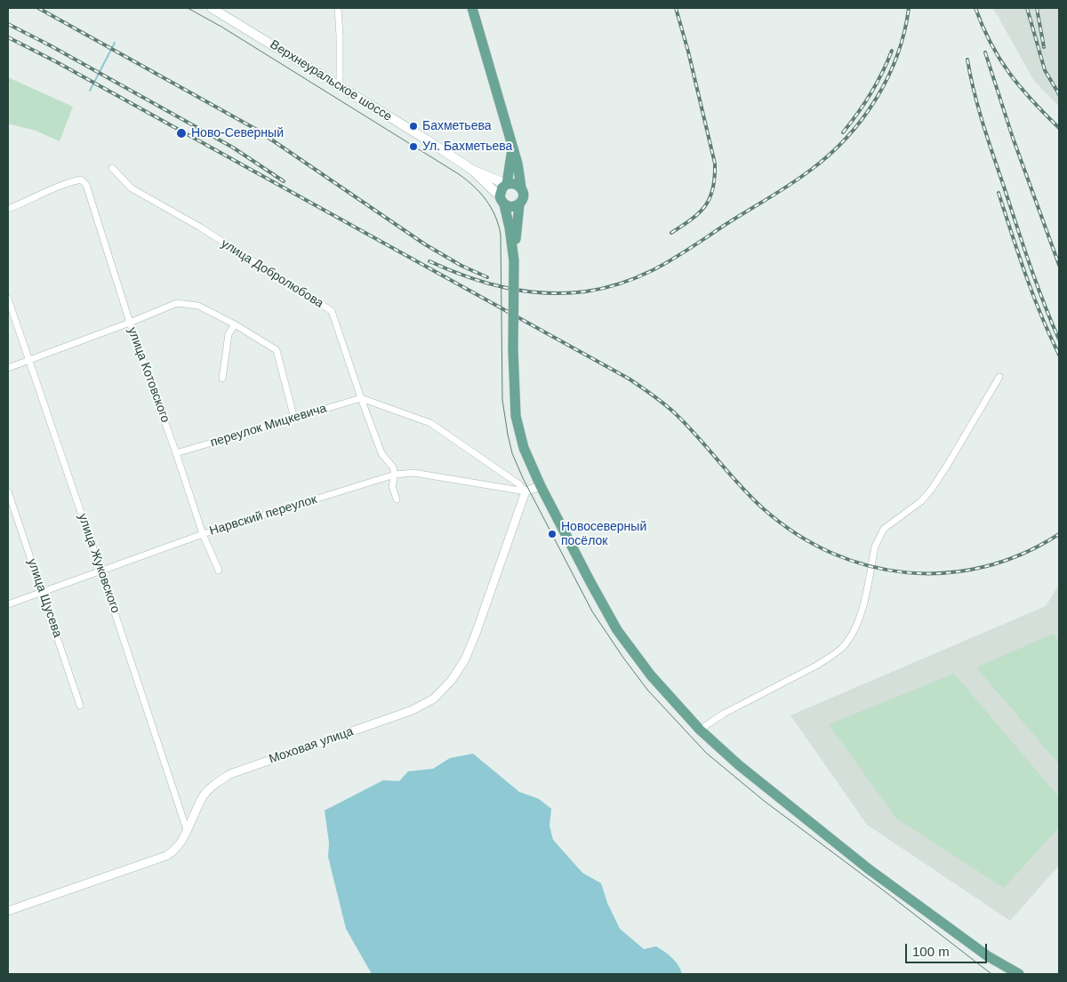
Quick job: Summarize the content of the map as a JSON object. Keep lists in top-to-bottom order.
{
  "streets": {
    "main road": ["Верхнеуральское шоссе"],
    "street": [
      "улица Добролюбова",
      "улица Котовского",
      "переулок Мицкевича",
      "Нарвский переулок",
      "улица Жуковского",
      "улица Щусева",
      "Моховая улица"
    ]
  },
  "crossings": [
    ["улица Добролюбова", "переулок Мицкевича"],
    ["улица Добролюбова", "Нарвский переулок"],
    ["улица Котовского", "переулок Мицкевича"],
    ["улица Котовского", "Нарвский переулок"],
    ["Нарвский переулок", "улица Жуковского"],
    ["Нарвский переулок", "улица Щусева"],
    ["Нарвский переулок", "Моховая улица"],
    ["улица Жуковского", "Моховая улица"]
  ],
  "places": [
    "Бахметьева",
    "Ново-Северный",
    "Ул. Бахметьева",
    "Новосеверный посёлок"
  ],
  "scale_bar": "100 m"
}
